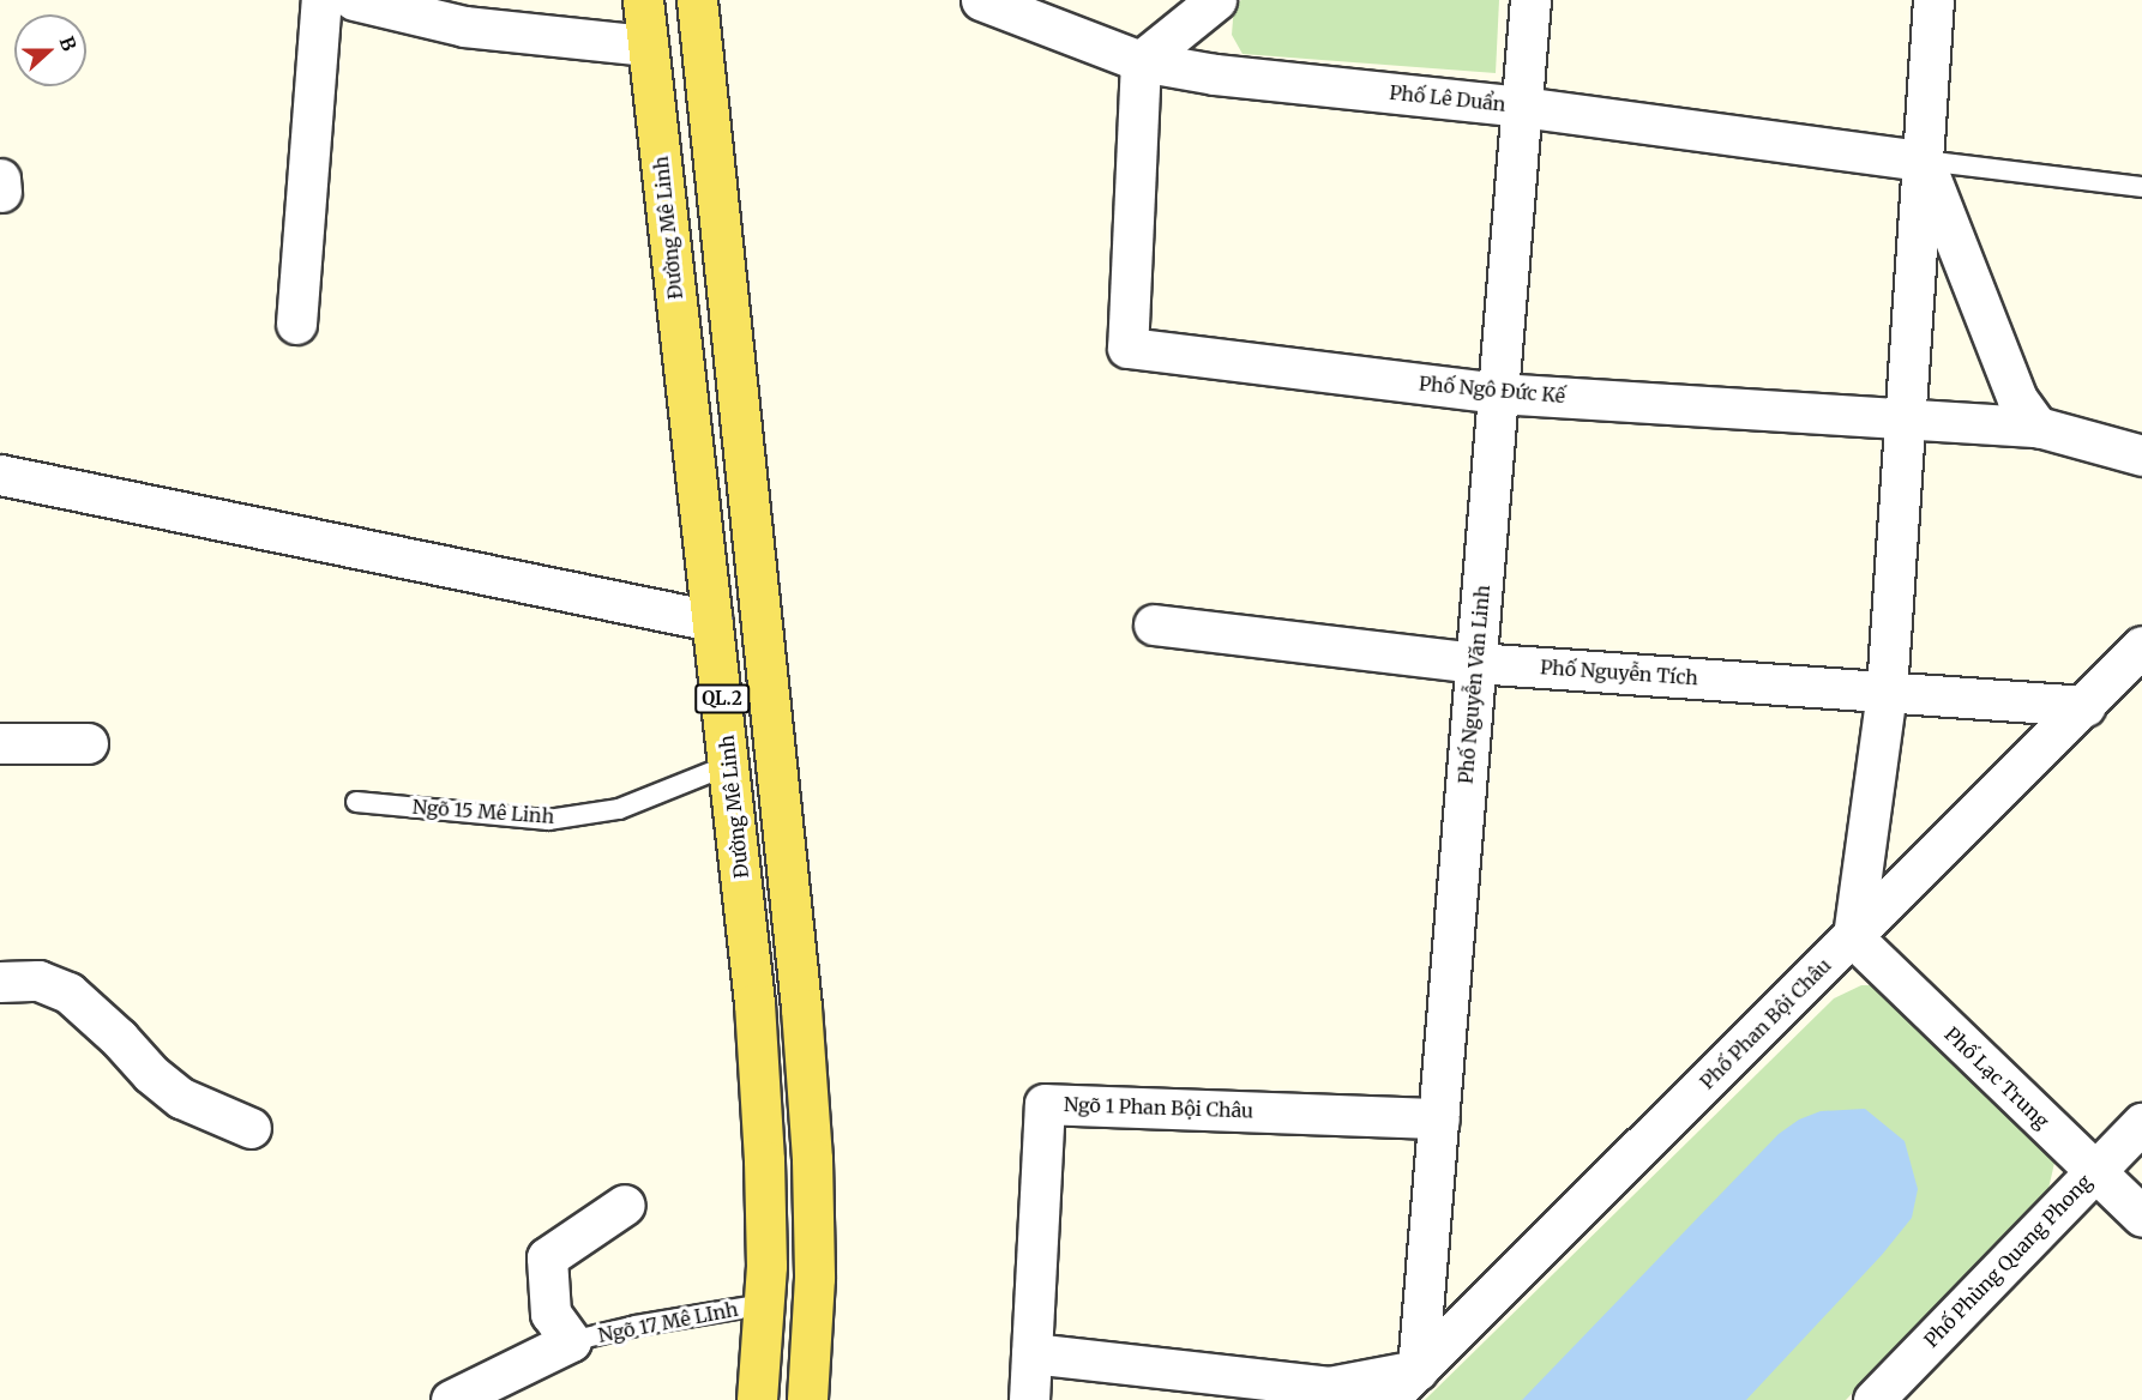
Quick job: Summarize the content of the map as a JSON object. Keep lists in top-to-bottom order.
{
  "streets": {
    "main road": ["Đường Mê Linh", "QL.2"],
    "street": [
      "Phố Lê Duẩn",
      "Phố Ngô Đức Kế",
      "Phố Nguyễn Tích",
      "Phố Nguyễn Văn Linh",
      "Phố Phan Bội Châu",
      "Phố Lạc Trung",
      "Ngõ 1 Phan Bội Châu",
      "Phố Phùng Quang Phong"
    ],
    "lane": ["Ngõ 15 Mê Linh", "Ngõ 17 Mê LInh"]
  },
  "crossings": [
    ["Phố Lê Duẩn", "Phố Ngô Đức Kế"],
    ["Phố Lê Duẩn", "Phố Nguyễn Văn Linh"],
    ["Đường Mê Linh", "Ngõ 15 Mê Linh"],
    ["Đường Mê Linh", "Ngõ 17 Mê LInh"],
    ["Phố Ngô Đức Kế", "Phố Nguyễn Văn Linh"],
    ["Phố Nguyễn Tích", "Phố Nguyễn Văn Linh"],
    ["Phố Nguyễn Tích", "Phố Phan Bội Châu"],
    ["Phố Nguyễn Văn Linh", "Phố Phan Bội Châu"],
    ["Phố Nguyễn Văn Linh", "Ngõ 1 Phan Bội Châu"],
    ["Phố Phan Bội Châu", "Phố Lạc Trung"],
    ["Phố Lạc Trung", "Phố Phùng Quang Phong"]
  ],
  "north": "right"
}
